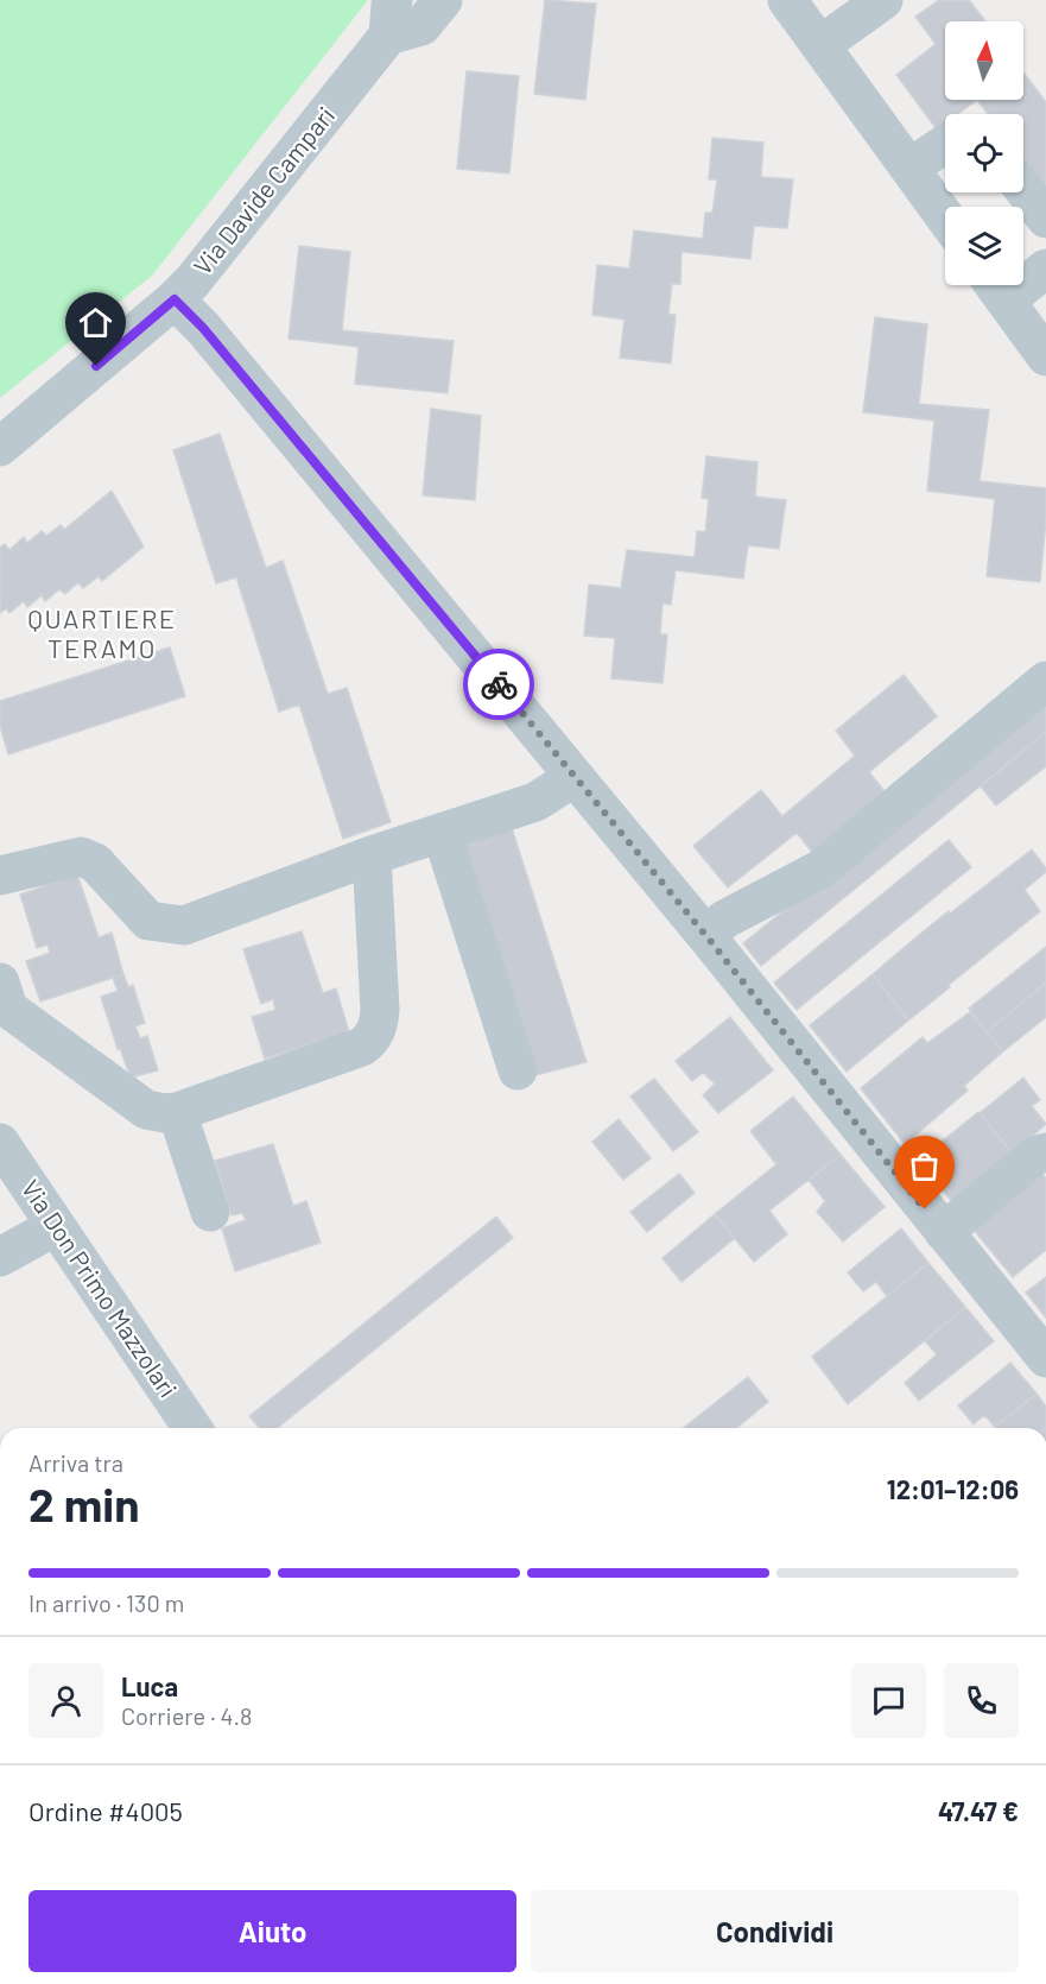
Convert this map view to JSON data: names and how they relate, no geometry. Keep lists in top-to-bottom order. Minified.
{"streets":{"street":["Via Davide Campari","Via Don Primo Mazzolari"]},"districts":["QUARTIERE TERAMO"],"north":"top","page":{"heading":["2 min","Arriva tra","12:01–12:06"],"panel":["Luca","Corriere · 4.8","Ordine #4005","47.47 €"],"bar":"In arrivo · 130 m","buttons":["Aiuto","Condividi"]}}
